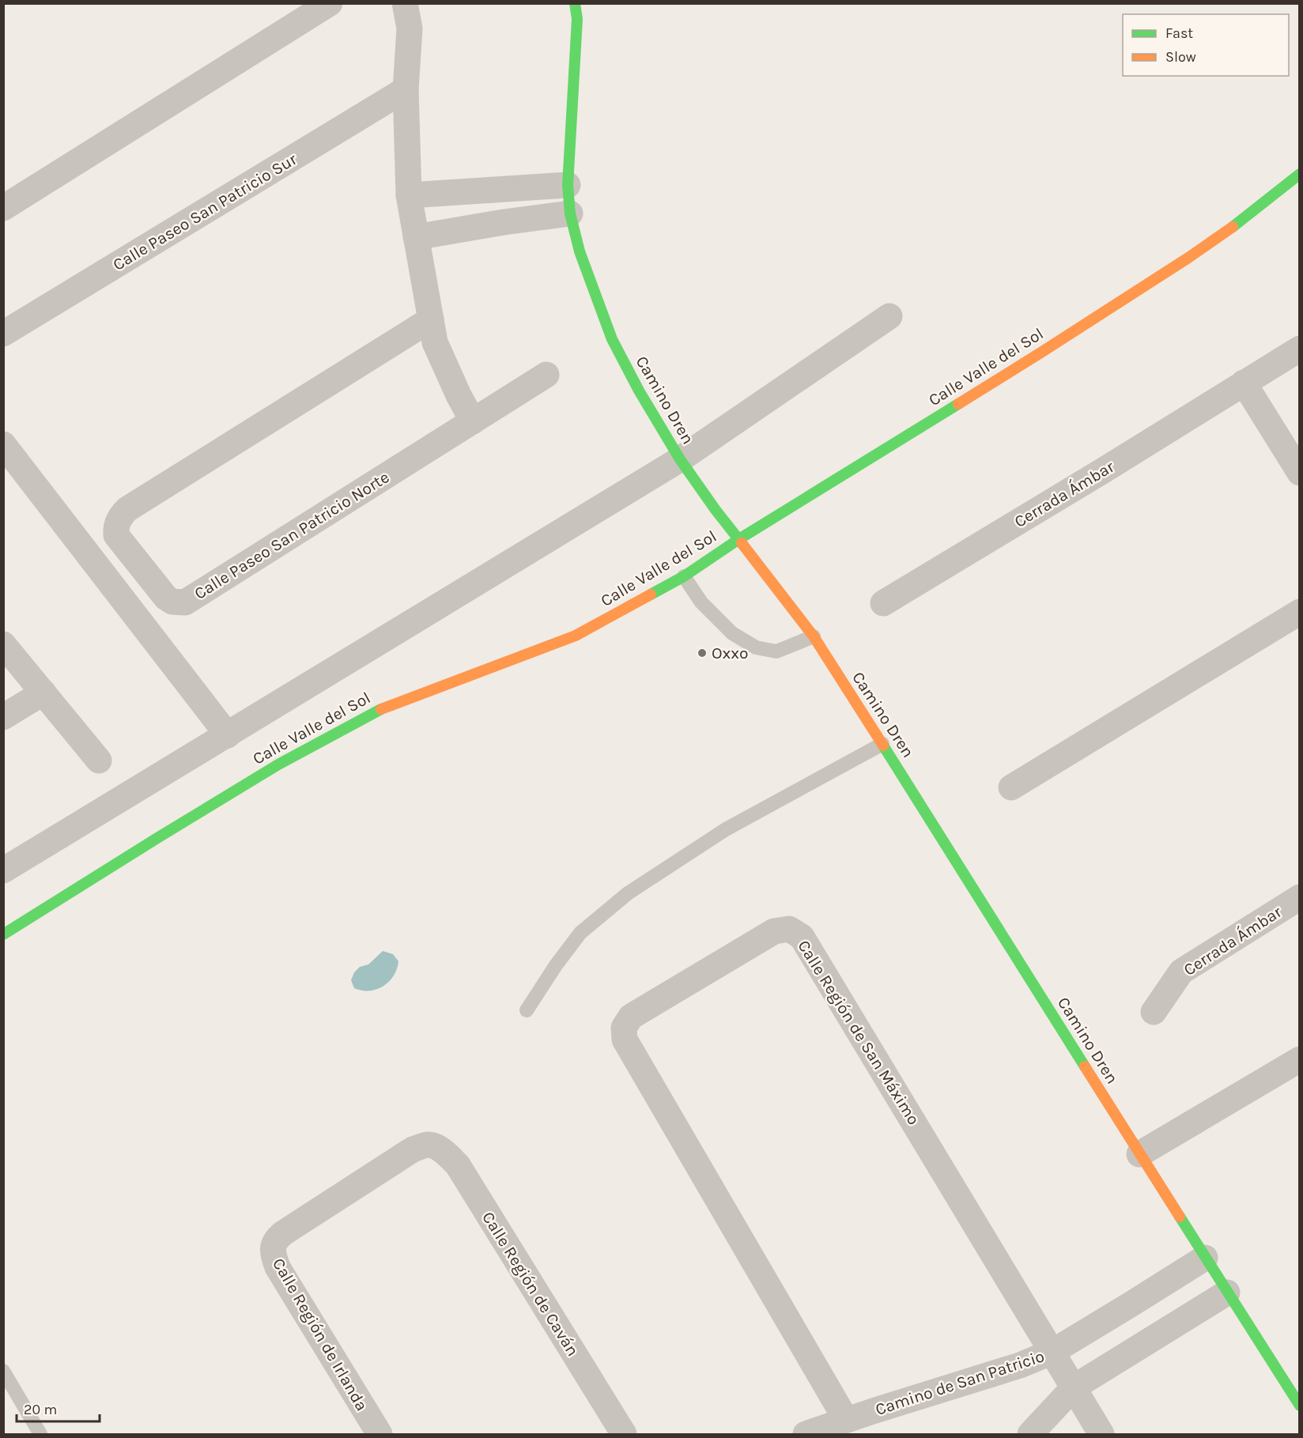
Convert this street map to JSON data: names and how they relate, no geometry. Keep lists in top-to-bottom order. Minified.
{"streets":{"street":["Calle Paseo San Patricio Sur","Calle Valle del Sol","Camino Dren","Cerrada Ámbar","Calle Paseo San Patricio Norte","Calle Región de San Máximo","Calle Región de Caván","Calle Región de Irlanda","Camino de San Patricio"]},"crossings":[["Calle Valle del Sol","Camino Dren"],["Camino Dren","Camino de San Patricio"],["Calle Región de San Máximo","Camino de San Patricio"],["Calle Región de Caván","Calle Región de Irlanda"]],"places":["Oxxo"],"legend":["Fast","Slow"],"scale_bar":"20 m"}
